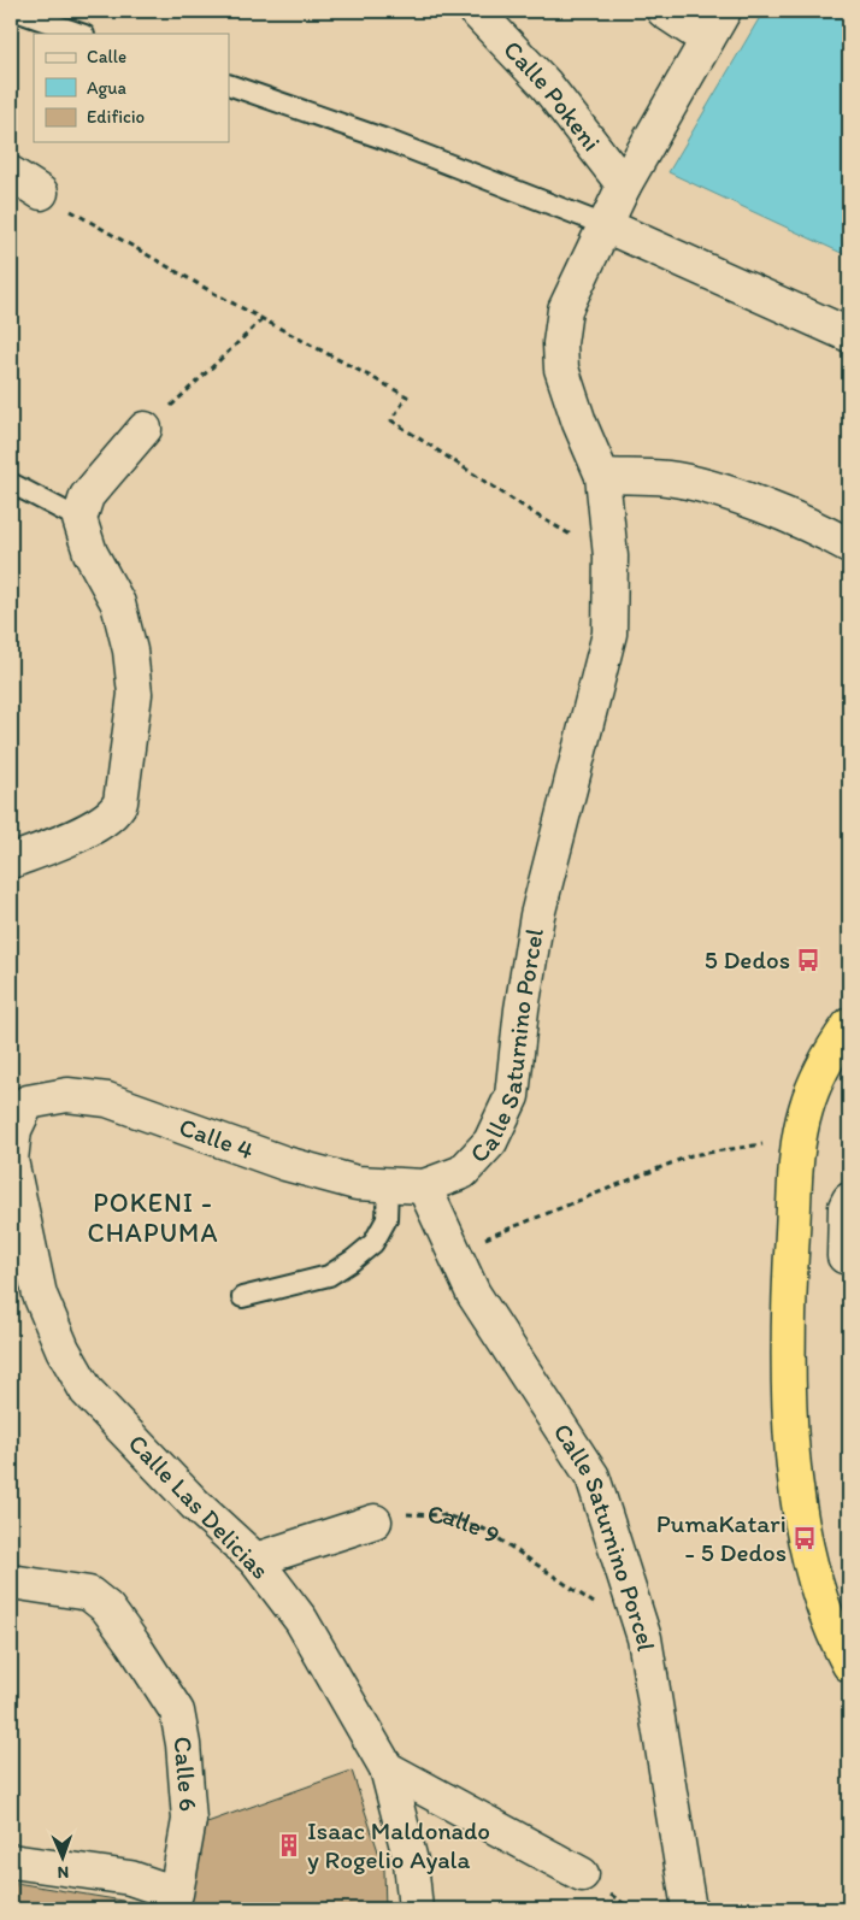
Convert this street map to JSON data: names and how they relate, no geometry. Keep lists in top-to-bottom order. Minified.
{"streets":{"street":["Calle Pokeni","Calle Saturnino Porcel","Calle 4","Calle Las Delicias","Calle 6"],"path":["Calle 9"]},"crossings":[["Calle Pokeni","Calle Saturnino Porcel"],["Calle Saturnino Porcel","Calle 4"],["Calle 4","Calle Las Delicias"]],"districts":["POKENI - CHAPUMA"],"places":{"bus stop":["5 Dedos","PumaKatari - 5 Dedos"],"building":["Isaac Maldonado y Rogelio Ayala"]},"legend":["Calle","Agua","Edificio"],"north":"bottom"}
